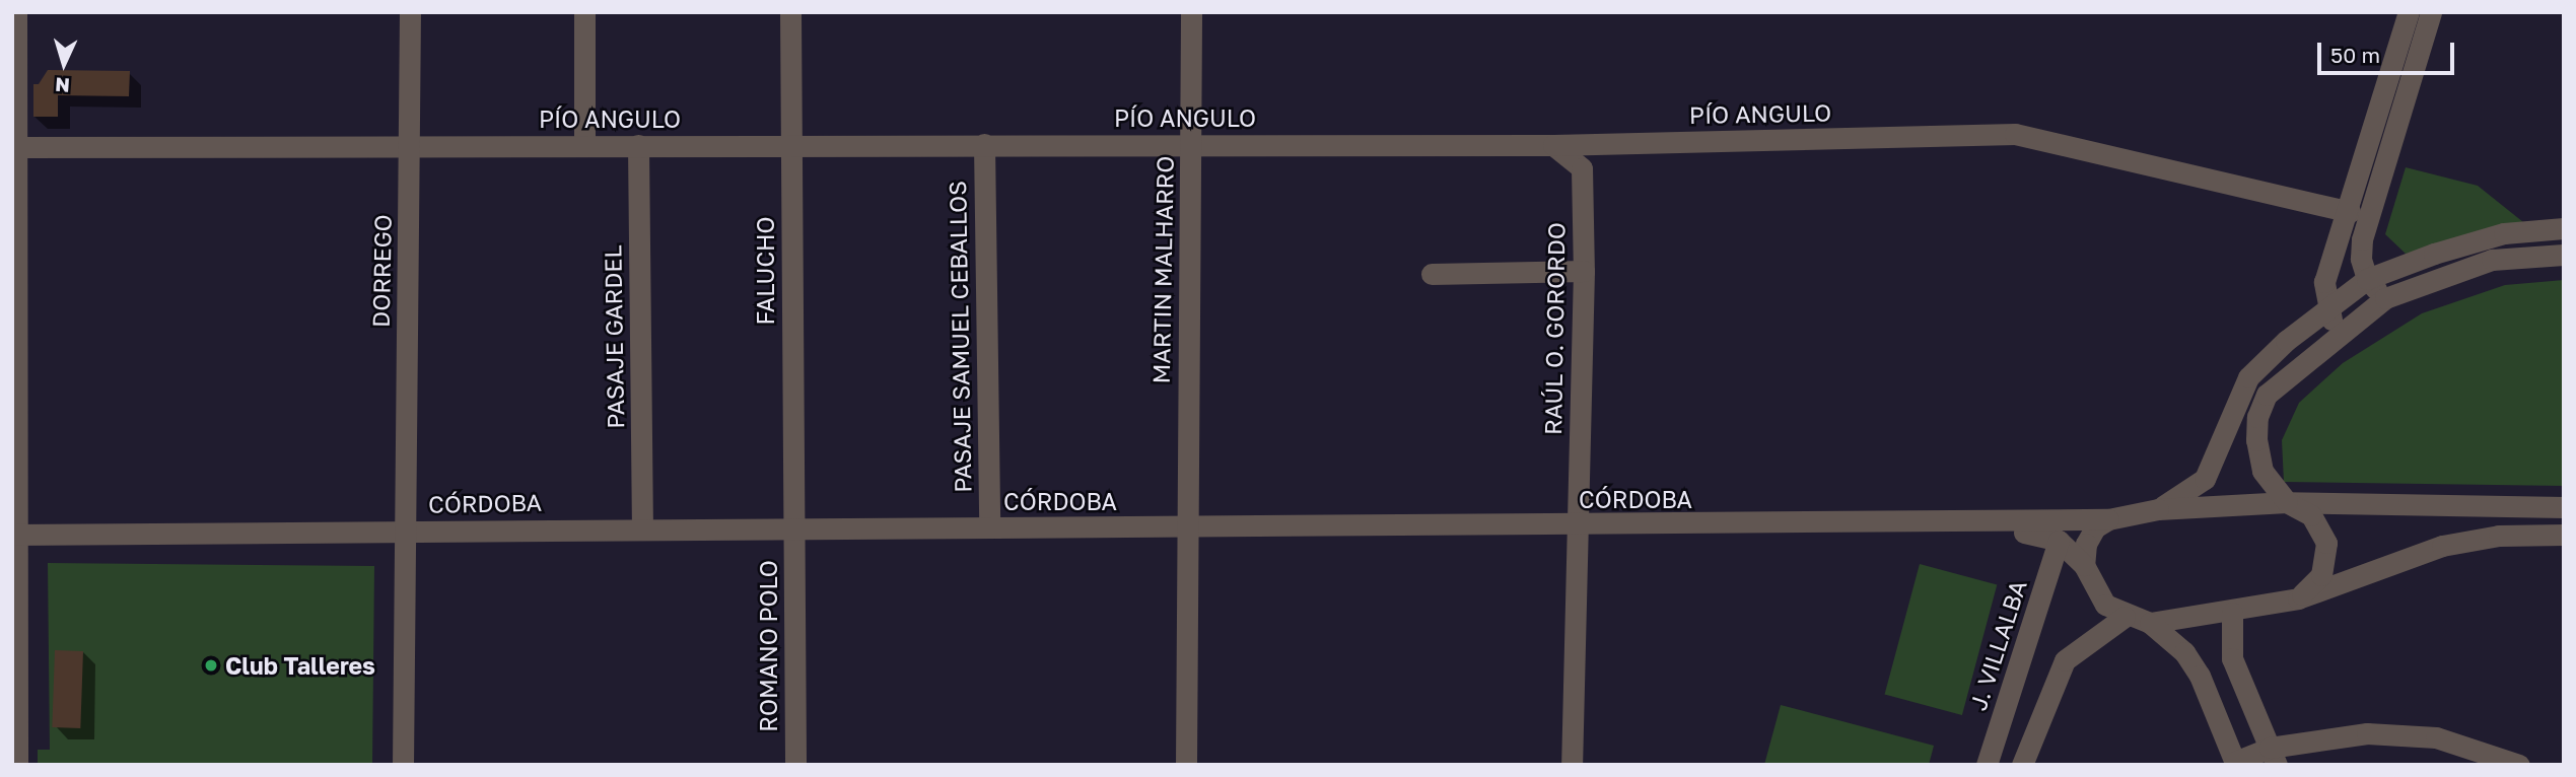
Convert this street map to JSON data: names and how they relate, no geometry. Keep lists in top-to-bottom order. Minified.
{"streets":{"street":["PÍO ANGULO","MARTIN MALHARRO","DORREGO","FALUCHO","RAÚL O. GORORDO","PASAJE GARDEL","PASAJE SAMUEL CEBALLOS","CÓRDOBA","J. VILLALBA","ROMANO POLO"]},"crossings":[["PÍO ANGULO","MARTIN MALHARRO"],["PÍO ANGULO","DORREGO"],["PÍO ANGULO","FALUCHO"],["PÍO ANGULO","RAÚL O. GORORDO"],["PÍO ANGULO","PASAJE GARDEL"],["PÍO ANGULO","PASAJE SAMUEL CEBALLOS"],["MARTIN MALHARRO","CÓRDOBA"],["DORREGO","CÓRDOBA"],["FALUCHO","CÓRDOBA"],["FALUCHO","ROMANO POLO"],["RAÚL O. GORORDO","CÓRDOBA"],["PASAJE GARDEL","CÓRDOBA"],["PASAJE SAMUEL CEBALLOS","CÓRDOBA"],["CÓRDOBA","J. VILLALBA"],["CÓRDOBA","ROMANO POLO"]],"places":["Club Talleres"],"scale_bar":"50 m","north":"bottom"}
